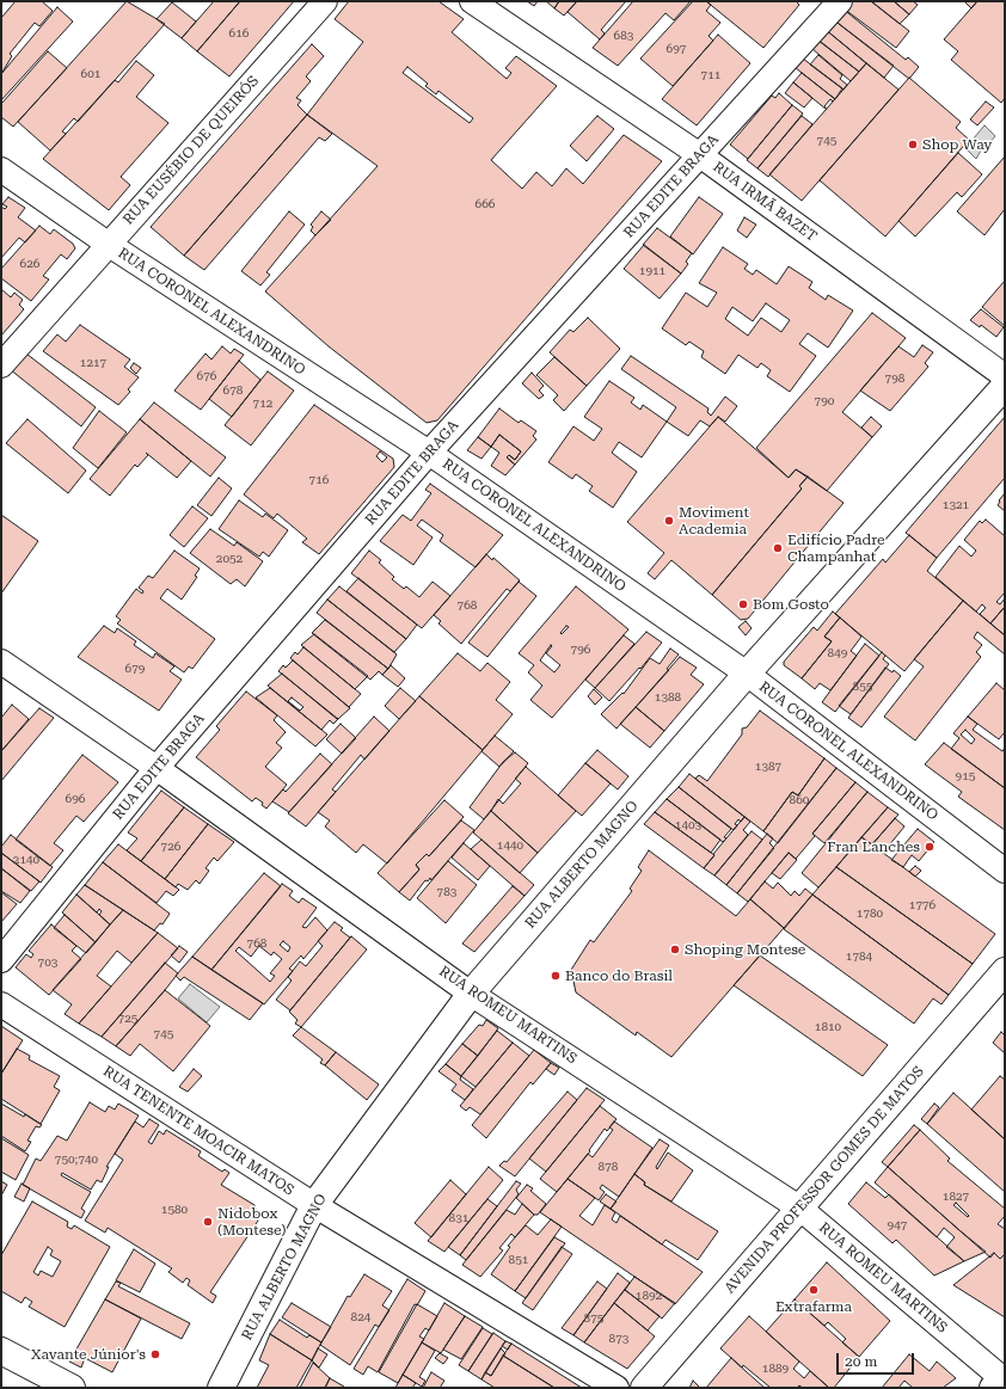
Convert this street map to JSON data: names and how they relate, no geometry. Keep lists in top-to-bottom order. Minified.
{"streets":{"main road":["RUA ALBERTO MAGNO","AVENIDA PROFESSOR GOMES DE MATOS"],"street":["RUA EUSÉBIO DE QUEIRÓS","RUA EDITE BRAGA","RUA IRMÃ BAZET","RUA CORONEL ALEXANDRINO","RUA ROMEU MARTINS","RUA TENENTE MOACIR MATOS"]},"crossings":[["RUA EUSÉBIO DE QUEIRÓS","RUA CORONEL ALEXANDRINO"],["RUA EDITE BRAGA","RUA IRMÃ BAZET"],["RUA EDITE BRAGA","RUA CORONEL ALEXANDRINO"],["RUA EDITE BRAGA","RUA ROMEU MARTINS"],["RUA CORONEL ALEXANDRINO","RUA ALBERTO MAGNO"],["RUA ALBERTO MAGNO","RUA ROMEU MARTINS"],["RUA ALBERTO MAGNO","RUA TENENTE MOACIR MATOS"],["RUA ROMEU MARTINS","AVENIDA PROFESSOR GOMES DE MATOS"]],"places":["Shop Way","Moviment Academia","Edifício Padre Champanhat","Bom Gosto","Fran Lanches","Shoping Montese","Banco do Brasil","Nidobox (Montese)","Extrafarma","Xavante Júnior's"],"house_numbers":["616","683","697","601","711","745","666","626","1911","1217","676","798","678","790","712","716","1321","2052","768","796","849","679","855","1388","1387","915","696","860","1403","1440","726","2140","783","1776","1780","768","1784","703","725","1810","745","750;740","878","1827","1580","831","947","851","1892","824","875","873","1889"],"scale_bar":"20 m"}
